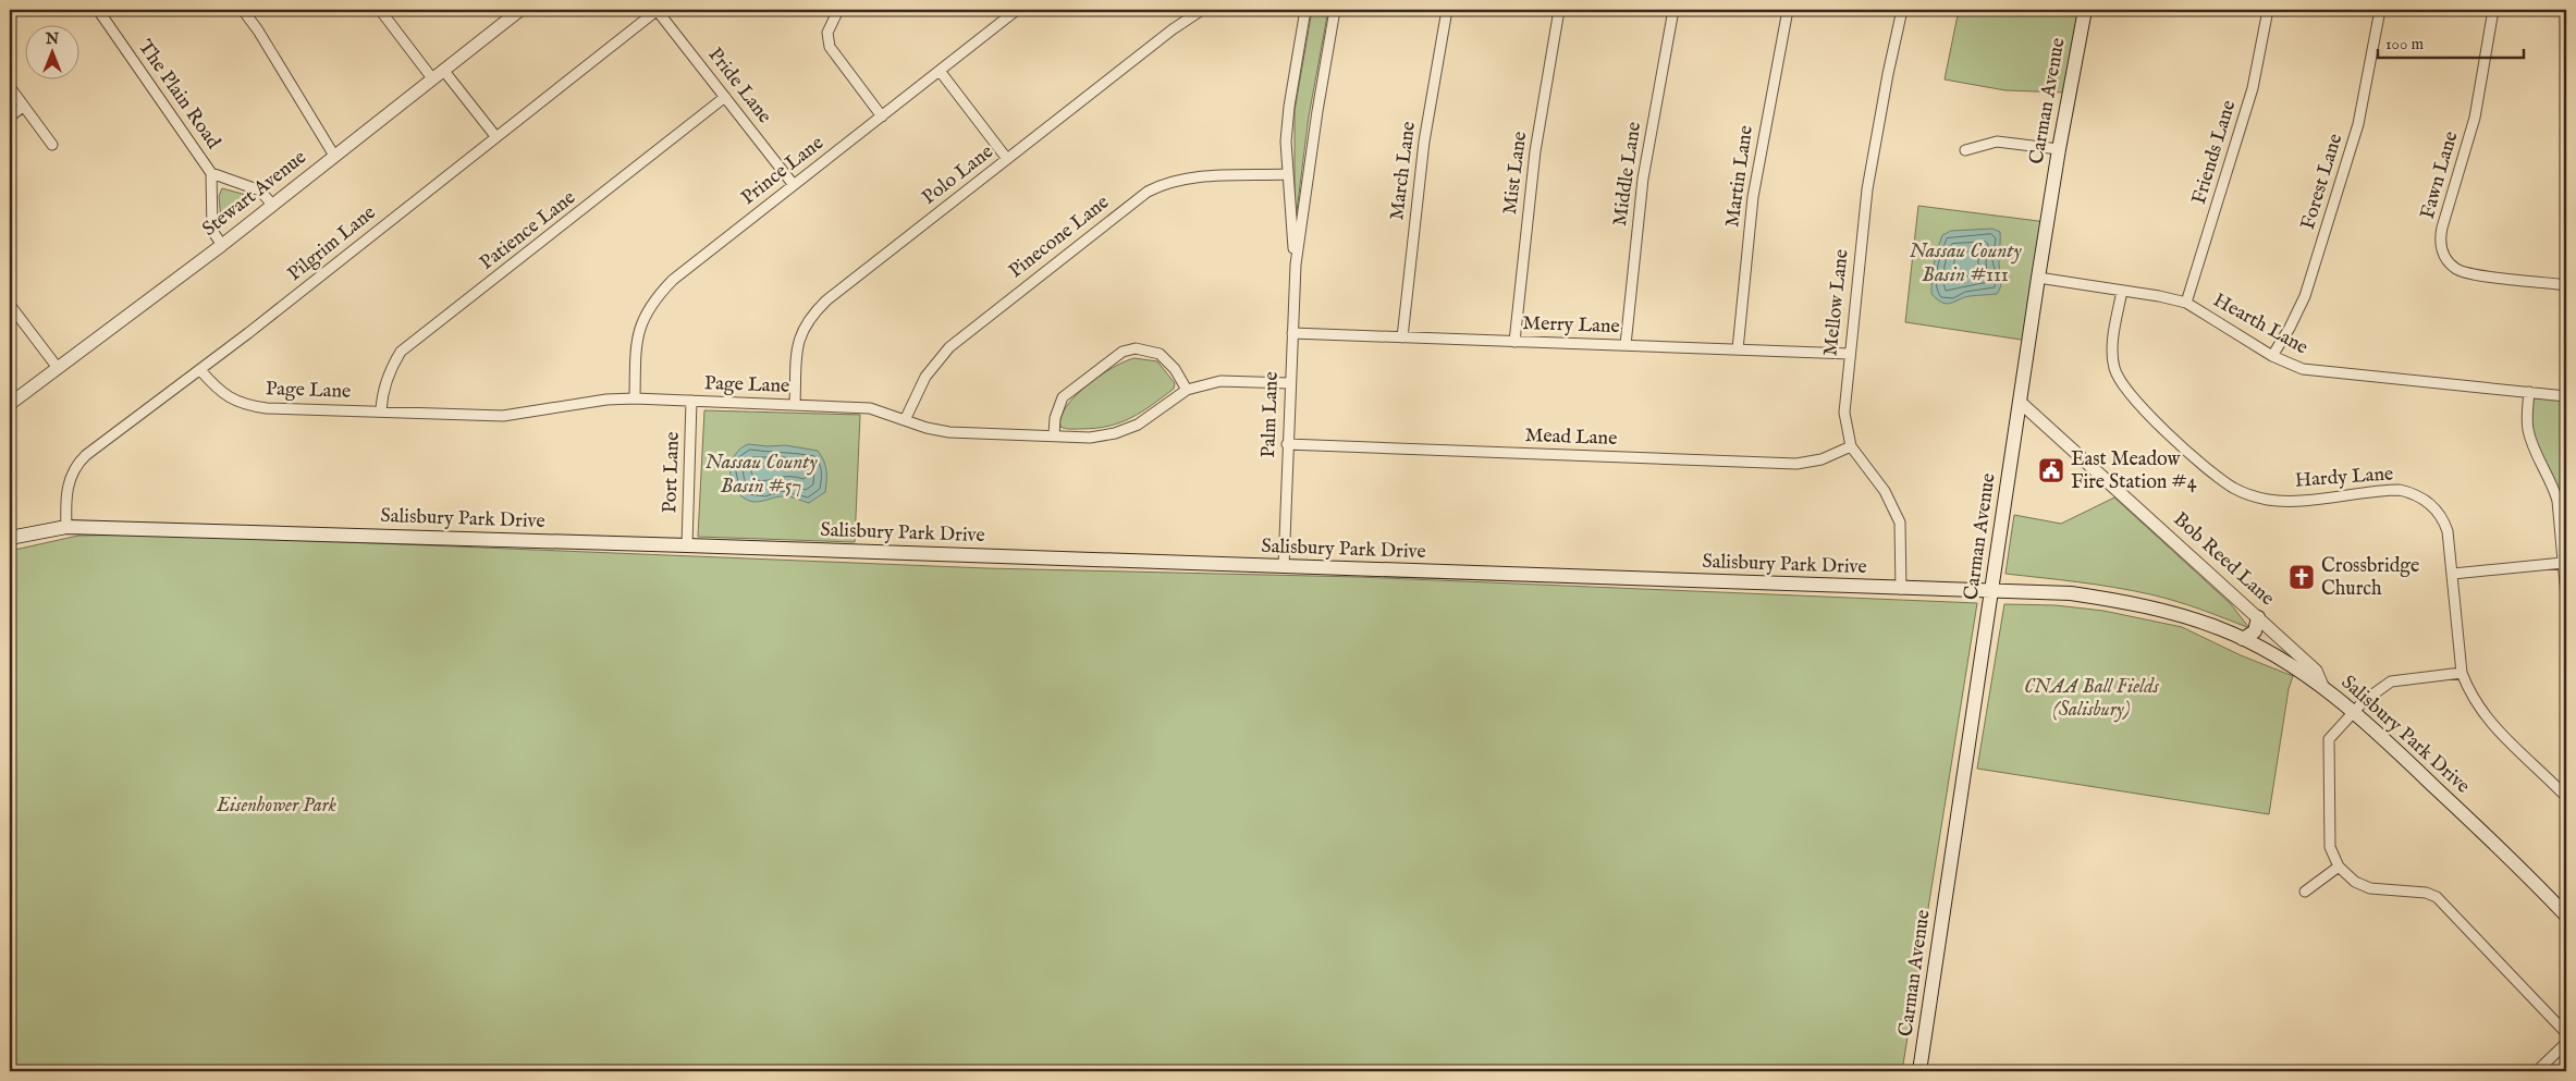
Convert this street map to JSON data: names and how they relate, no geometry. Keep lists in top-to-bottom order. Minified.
{"streets":{"main road":["Carman Avenue","Salisbury Park Drive"],"street":["Pride Lane","The Plain Road","Friends Lane","Prince Lane","March Lane","Mist Lane","Middle Lane","Polo Lane","Fawn Lane","Martin Lane","Forest Lane","Stewart Avenue","Patience Lane","Pinecone Lane","Pilgrim Lane","Mellow Lane","Hearth Lane","Merry Lane","Page Lane","Palm Lane","Mead Lane","Port Lane","Hardy Lane","Bob Reed Lane"]},"crossings":[["Pride Lane","Prince Lane"],["Pride Lane","Patience Lane"],["Pride Lane","Pilgrim Lane"],["The Plain Road","Stewart Avenue"],["Carman Avenue","Hearth Lane"],["Carman Avenue","Salisbury Park Drive"],["Carman Avenue","Bob Reed Lane"],["Friends Lane","Hearth Lane"],["Prince Lane","Page Lane"],["March Lane","Merry Lane"],["Mist Lane","Merry Lane"],["Middle Lane","Merry Lane"],["Polo Lane","Page Lane"],["Martin Lane","Merry Lane"],["Forest Lane","Hearth Lane"],["Patience Lane","Page Lane"],["Pinecone Lane","Page Lane"],["Pinecone Lane","Palm Lane"],["Pilgrim Lane","Page Lane"],["Pilgrim Lane","Salisbury Park Drive"],["Mellow Lane","Merry Lane"],["Mellow Lane","Mead Lane"],["Mellow Lane","Salisbury Park Drive"],["Hearth Lane","Hardy Lane"],["Merry Lane","Palm Lane"],["Page Lane","Palm Lane"],["Page Lane","Port Lane"],["Palm Lane","Mead Lane"],["Palm Lane","Salisbury Park Drive"],["Port Lane","Salisbury Park Drive"],["Salisbury Park Drive","Bob Reed Lane"]],"water":["Nassau County Basin #111","Nassau County Basin #57"],"parks":["CNAA Ball Fields (Salisbury)","Eisenhower Park"],"places":{"public building":["East Meadow Fire Station #4"],"church":["Crossbridge Church"]},"scale_bar":"100 m","north":"top"}
